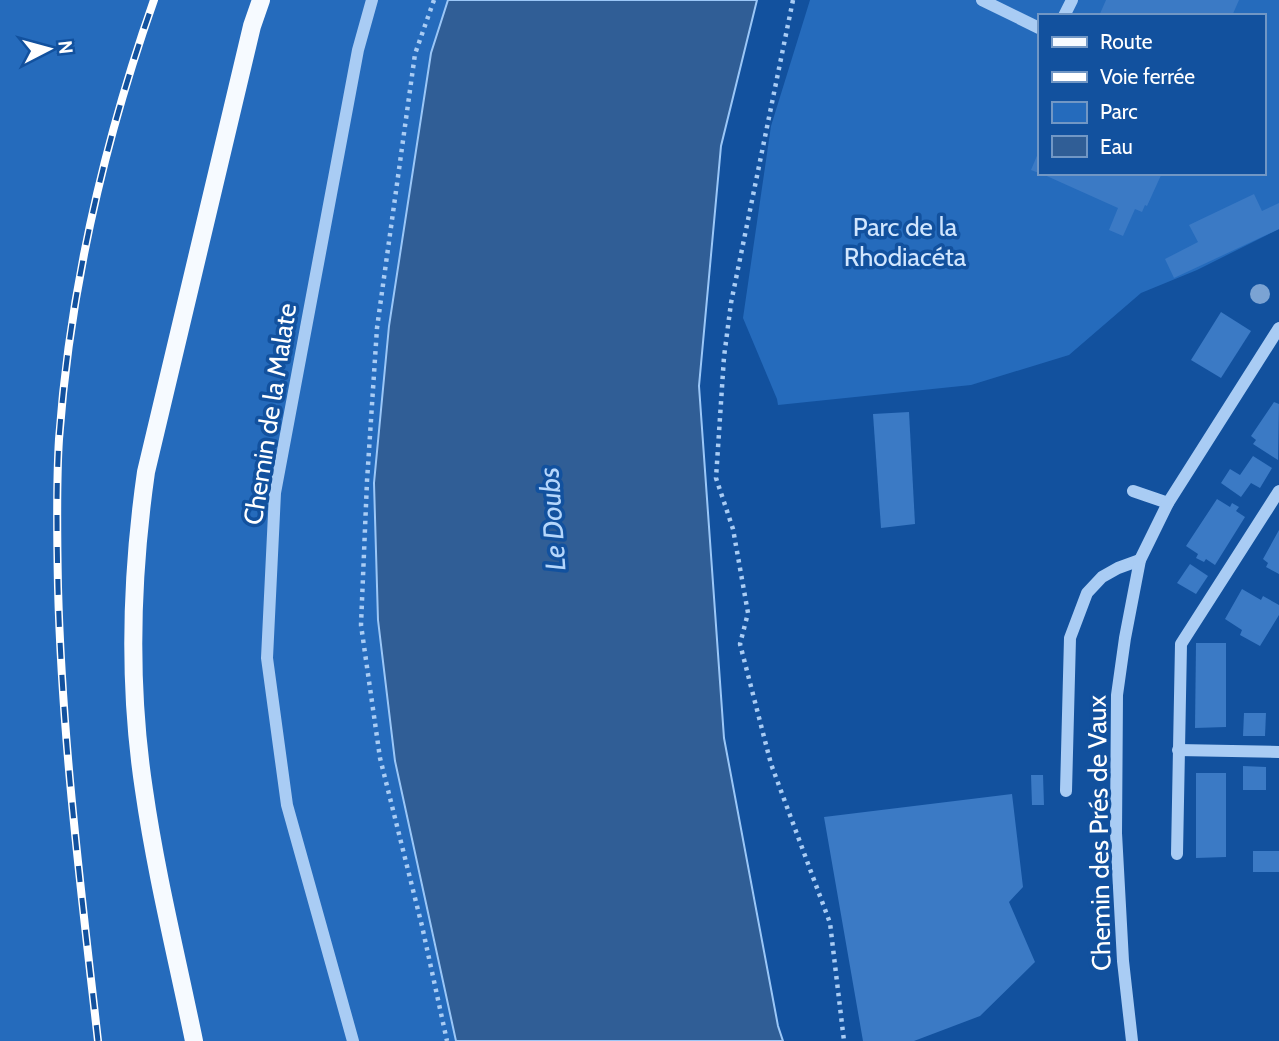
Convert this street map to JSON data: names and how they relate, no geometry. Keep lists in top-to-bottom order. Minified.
{"streets":{"street":["Chemin de la Malate","Chemin des Prés de Vaux"]},"water":["Le Doubs"],"parks":["Parc de la Rhodiacéta"],"legend":["Route","Voie ferrée","Parc","Eau"],"north":"right"}
